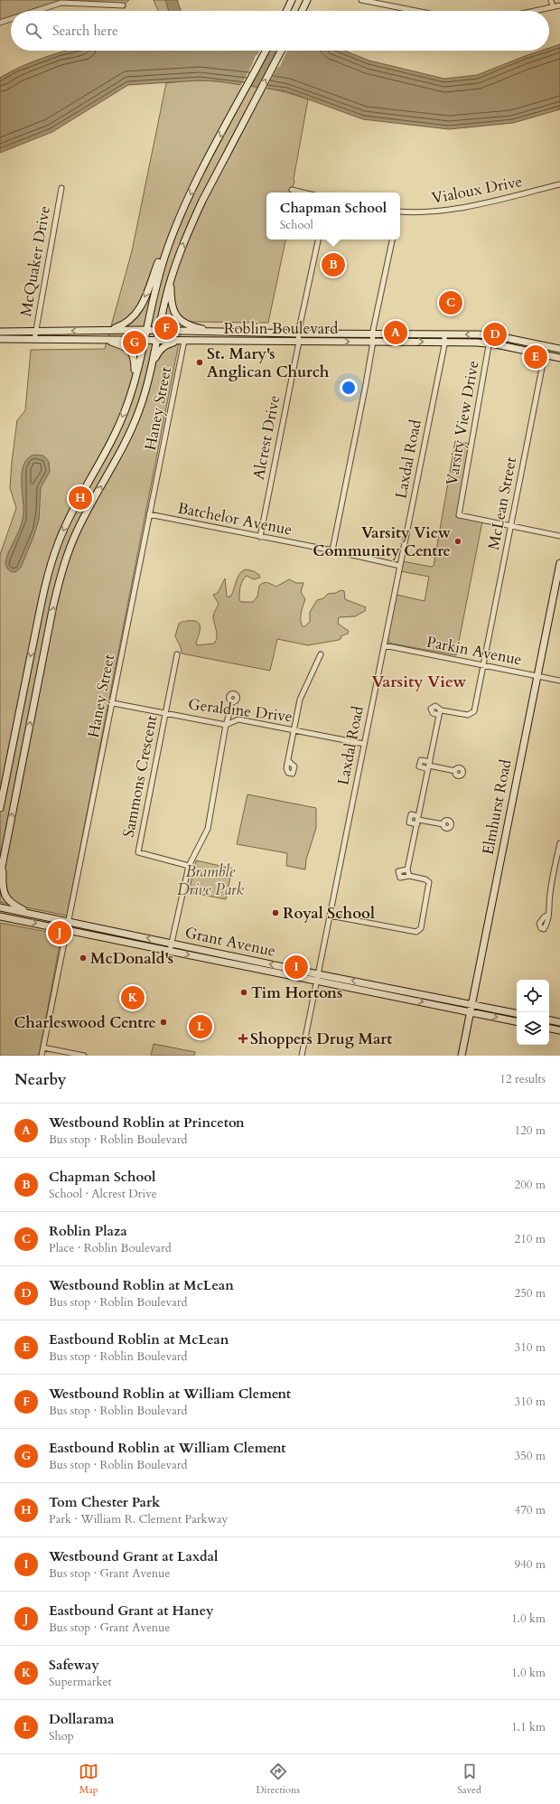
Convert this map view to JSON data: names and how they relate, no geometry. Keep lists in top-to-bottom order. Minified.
{"streets":{"main road":["Roblin Boulevard","Elmhurst Road","Grant Avenue"],"street":["Vialoux Drive","McQuaker Drive","Haney Street","Varsity View Drive","Alcrest Drive","Laxdal Road","McLean Street","Batchelor Avenue","Parkin Avenue","Geraldine Drive","Sammons Crescent"]},"crossings":[["McQuaker Drive","Roblin Boulevard"],["Roblin Boulevard","Haney Street"],["Roblin Boulevard","Varsity View Drive"],["Roblin Boulevard","Alcrest Drive"],["Roblin Boulevard","Laxdal Road"],["Roblin Boulevard","McLean Street"],["Haney Street","Batchelor Avenue"],["Haney Street","Geraldine Drive"],["Haney Street","Grant Avenue"],["Varsity View Drive","McLean Street"],["Alcrest Drive","Batchelor Avenue"],["Laxdal Road","Batchelor Avenue"],["Laxdal Road","Parkin Avenue"],["Laxdal Road","Geraldine Drive"],["Laxdal Road","Grant Avenue"],["McLean Street","Parkin Avenue"],["Parkin Avenue","Elmhurst Road"],["Geraldine Drive","Sammons Crescent"],["Elmhurst Road","Grant Avenue"]],"districts":["Varsity View"],"parks":["Bramble Drive Park"],"places":{"other":["St. Mary's Anglican Church","Varsity View Community Centre","Royal School","McDonald's","Tim Hortons","Charleswood Centre"],"health":["Shoppers Drug Mart"]},"page":{"search":"Search here","popup":["Chapman School","School"],"pins":["B","C","F","A","D","G","E","H","J","I","K","L"],"heading":["Nearby","12 results"],"list":[{"mark":"A","name":"Westbound Roblin at Princeton","note":"Bus stop · Roblin Boulevard","value":"120 m"},{"mark":"B","name":"Chapman School","note":"School · Alcrest Drive","value":"200 m"},{"mark":"C","name":"Roblin Plaza","note":"Place · Roblin Boulevard","value":"210 m"},{"mark":"D","name":"Westbound Roblin at McLean","note":"Bus stop · Roblin Boulevard","value":"250 m"},{"mark":"E","name":"Eastbound Roblin at McLean","note":"Bus stop · Roblin Boulevard","value":"310 m"},{"mark":"F","name":"Westbound Roblin at William Clement","note":"Bus stop · Roblin Boulevard","value":"310 m"},{"mark":"G","name":"Eastbound Roblin at William Clement","note":"Bus stop · Roblin Boulevard","value":"350 m"},{"mark":"H","name":"Tom Chester Park","note":"Park · William R. Clement Parkway","value":"470 m"},{"mark":"I","name":"Westbound Grant at Laxdal","note":"Bus stop · Grant Avenue","value":"940 m"},{"mark":"J","name":"Eastbound Grant at Haney","note":"Bus stop · Grant Avenue","value":"1.0 km"},{"mark":"K","name":"Safeway","note":"Supermarket","value":"1.0 km"},{"mark":"L","name":"Dollarama","note":"Shop","value":"1.1 km"}],"nav":["Map","Directions","Saved"]}}
